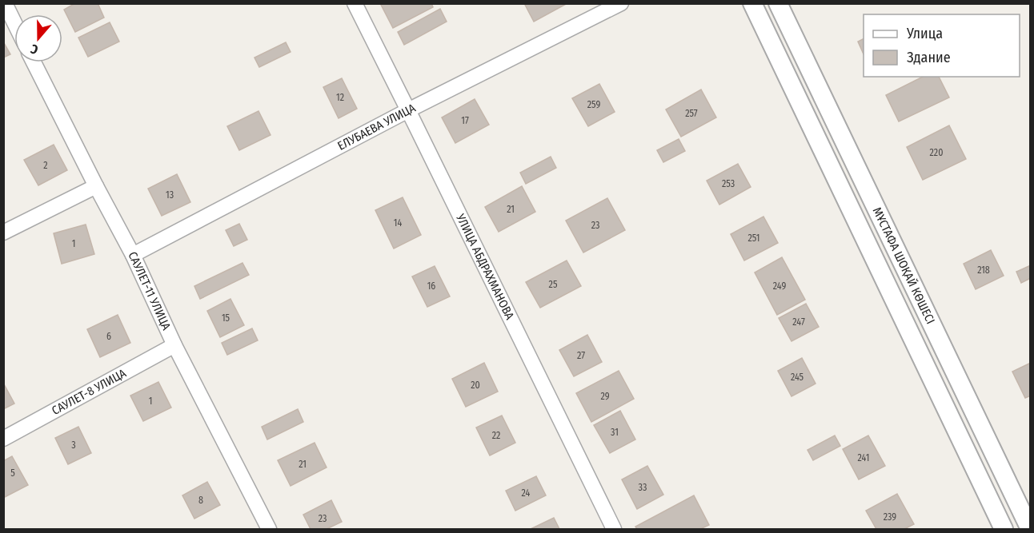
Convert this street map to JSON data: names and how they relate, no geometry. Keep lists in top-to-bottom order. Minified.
{"streets":{"street":["ЕЛУБАЕВА УЛИЦА","УЛИЦА АБДРАХМАНОВА","МҰСТАФА ШОҚАЙ КӨШЕСІ","САУЛЕТ-11 УЛИЦА","САУЛЕТ-8 УЛИЦА"]},"crossings":[["ЕЛУБАЕВА УЛИЦА","УЛИЦА АБДРАХМАНОВА"],["ЕЛУБАЕВА УЛИЦА","САУЛЕТ-11 УЛИЦА"],["САУЛЕТ-11 УЛИЦА","САУЛЕТ-8 УЛИЦА"]],"house_numbers":["12","259","257","17","220","2","253","13","21","14","23","251","1","218","25","16","249","15","247","6","27","245","20","29","1","31","22","3","241","21","5","33","24","8","239","23"],"legend":["Улица","Здание"],"north":"bottom"}
